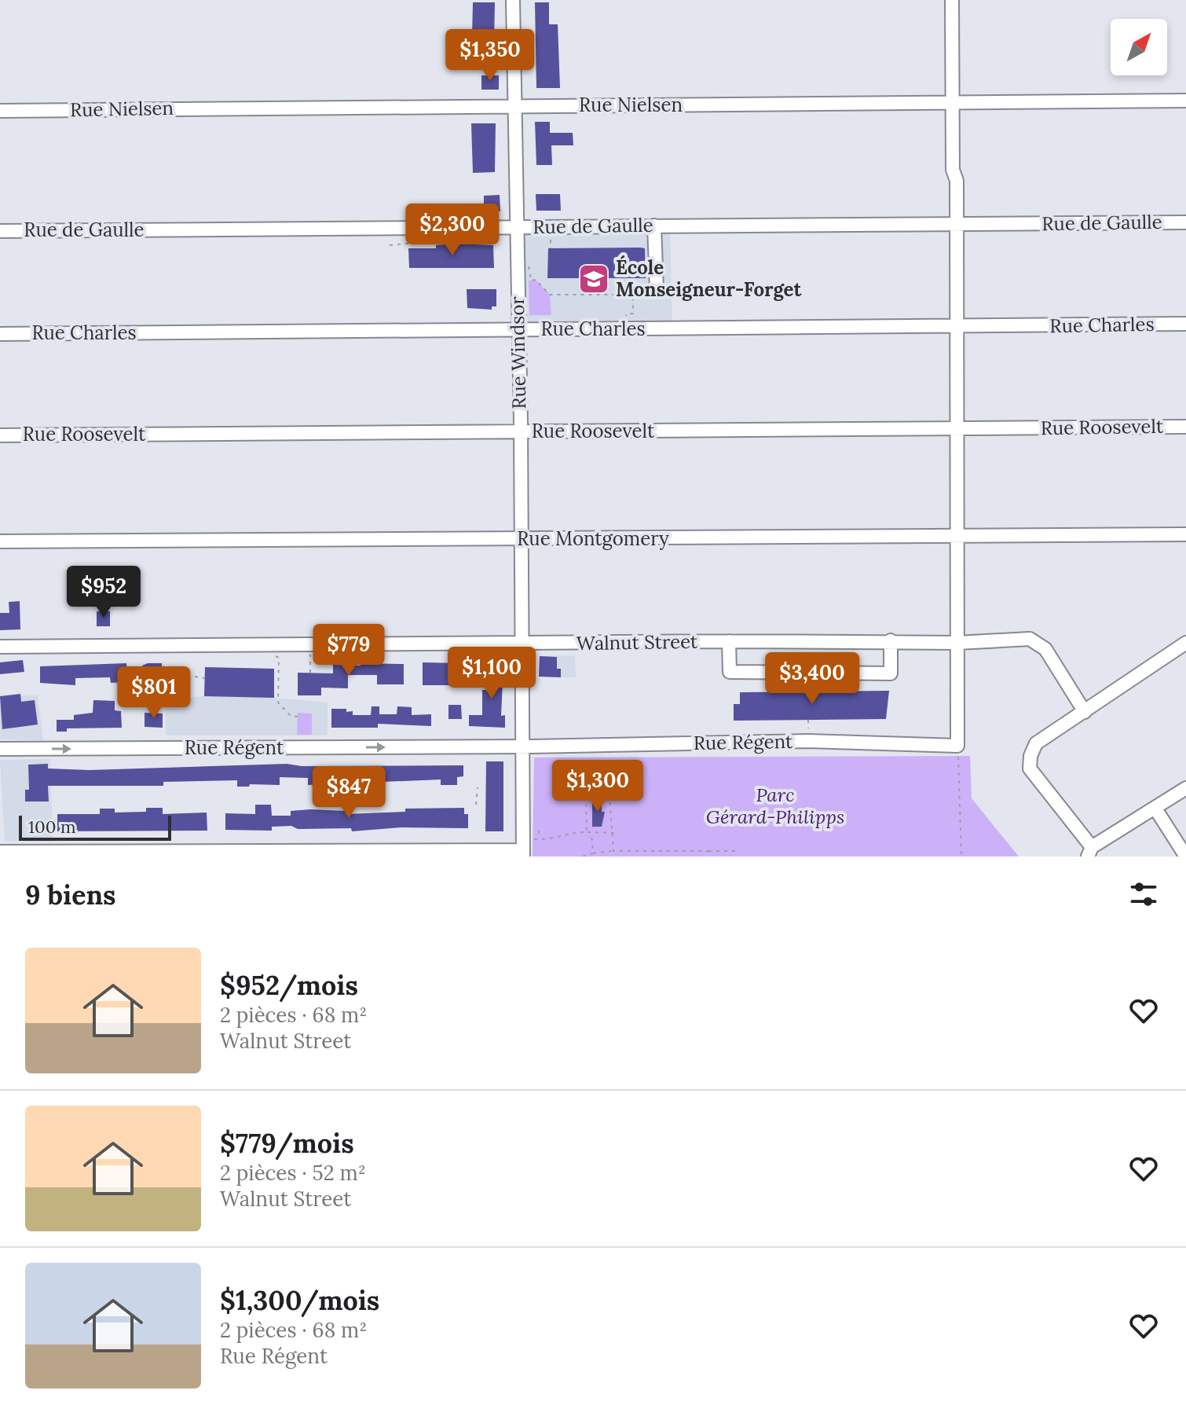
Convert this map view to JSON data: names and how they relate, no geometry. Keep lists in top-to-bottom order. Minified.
{"streets":{"street":["Rue Nielsen","Rue de Gaulle","Rue Charles","Rue Windsor","Rue Roosevelt","Rue Montgomery","Walnut Street","Rue Régent"]},"crossings":[["Rue Nielsen","Rue Windsor"],["Rue de Gaulle","Rue Windsor"],["Rue Charles","Rue Windsor"],["Rue Windsor","Rue Roosevelt"],["Rue Windsor","Rue Montgomery"],["Rue Windsor","Walnut Street"],["Rue Windsor","Rue Régent"]],"parks":["Parc Gérard-Philipps"],"places":{"school or university":["École Monseigneur-Forget"]},"scale_bar":"100 m","north":"top right","page":{"price":["$1,350","$2,300","$952","$779","$1,100","$3,400","$801","$1,300","$847"],"scale":"100 m","heading":"9 biens","list":[{"name":"$952/mois","note":"2 pièces · 68 m² · Walnut Street"},{"name":"$779/mois","note":"2 pièces · 52 m² · Walnut Street"},{"name":"$1,300/mois","note":"2 pièces · 68 m² · Rue Régent"}]}}
